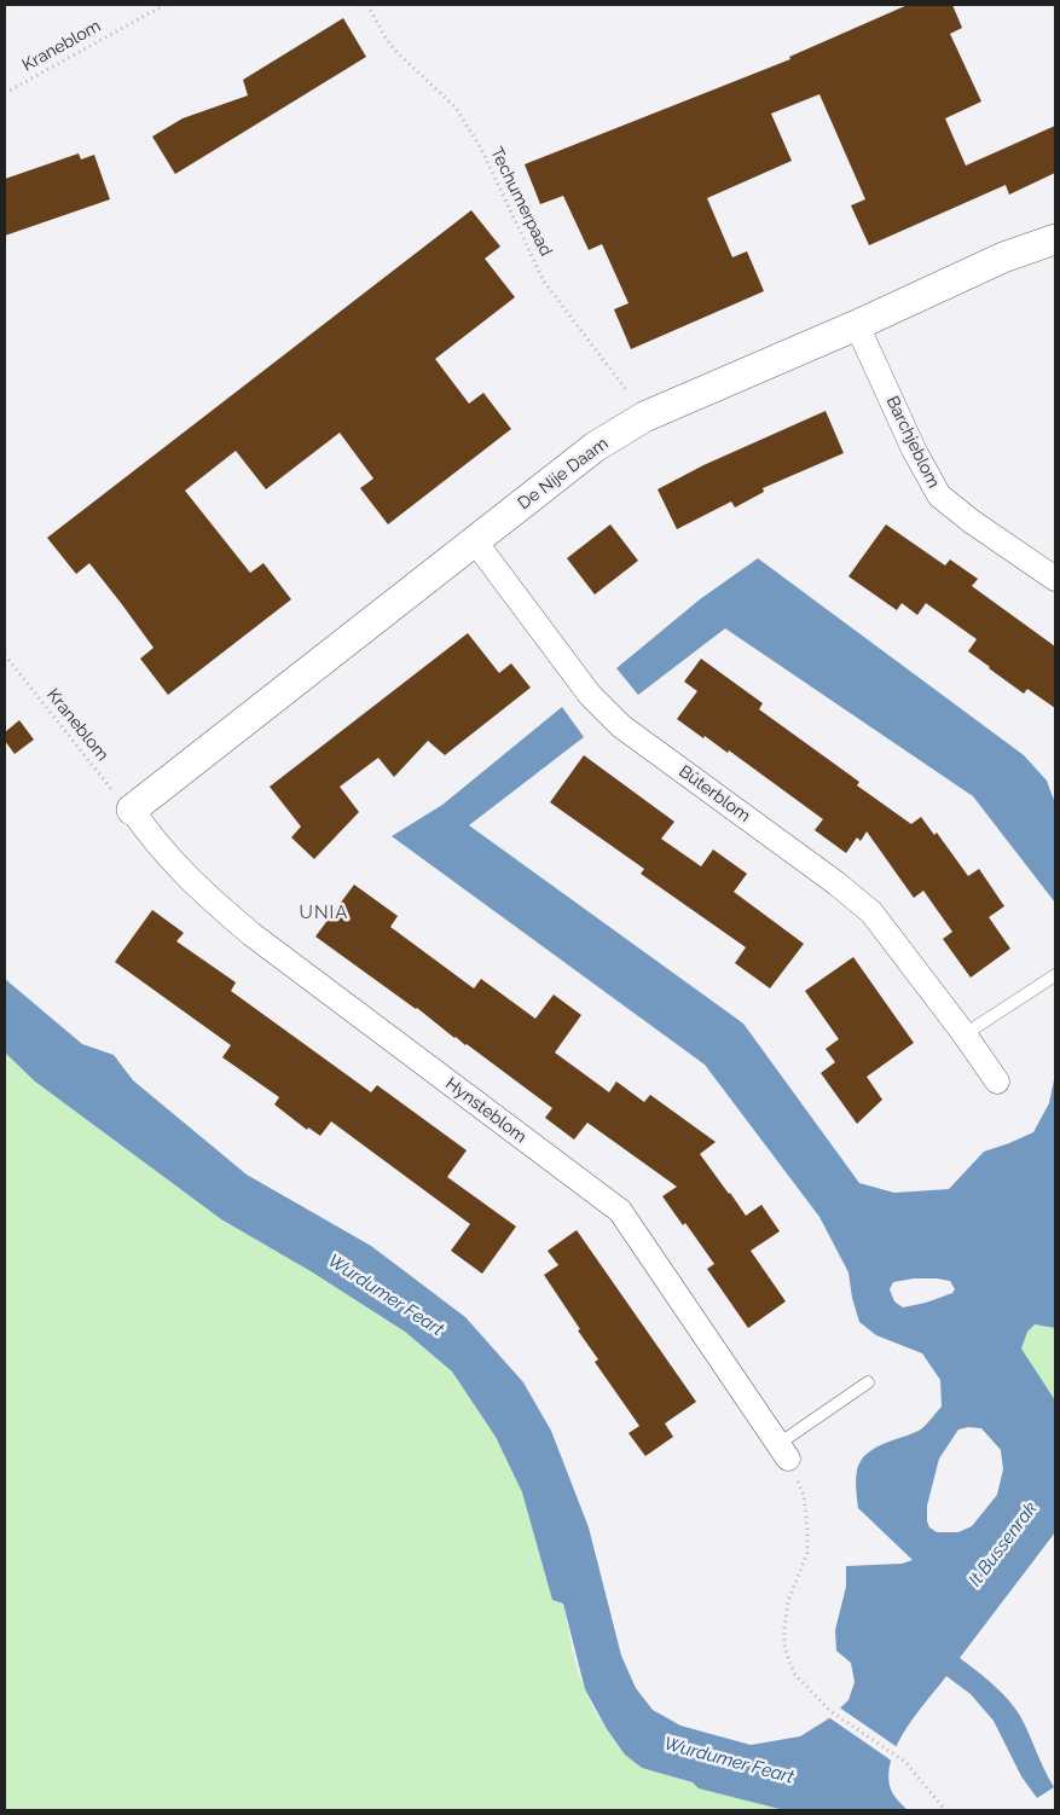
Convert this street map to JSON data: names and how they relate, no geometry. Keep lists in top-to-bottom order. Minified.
{"streets":{"street":["Barchjeblom","De Nije Daam","Bûterblom","Hynsteblom"],"path":["Kraneblom","Techumerpaad"]},"crossings":[["Kraneblom","De Nije Daam"],["Kraneblom","Hynsteblom"],["Techumerpaad","De Nije Daam"],["Barchjeblom","De Nije Daam"],["De Nije Daam","Bûterblom"],["De Nije Daam","Hynsteblom"]],"districts":["UNIA"],"water":["Wurdumer Feart","It Bussenrak"]}
